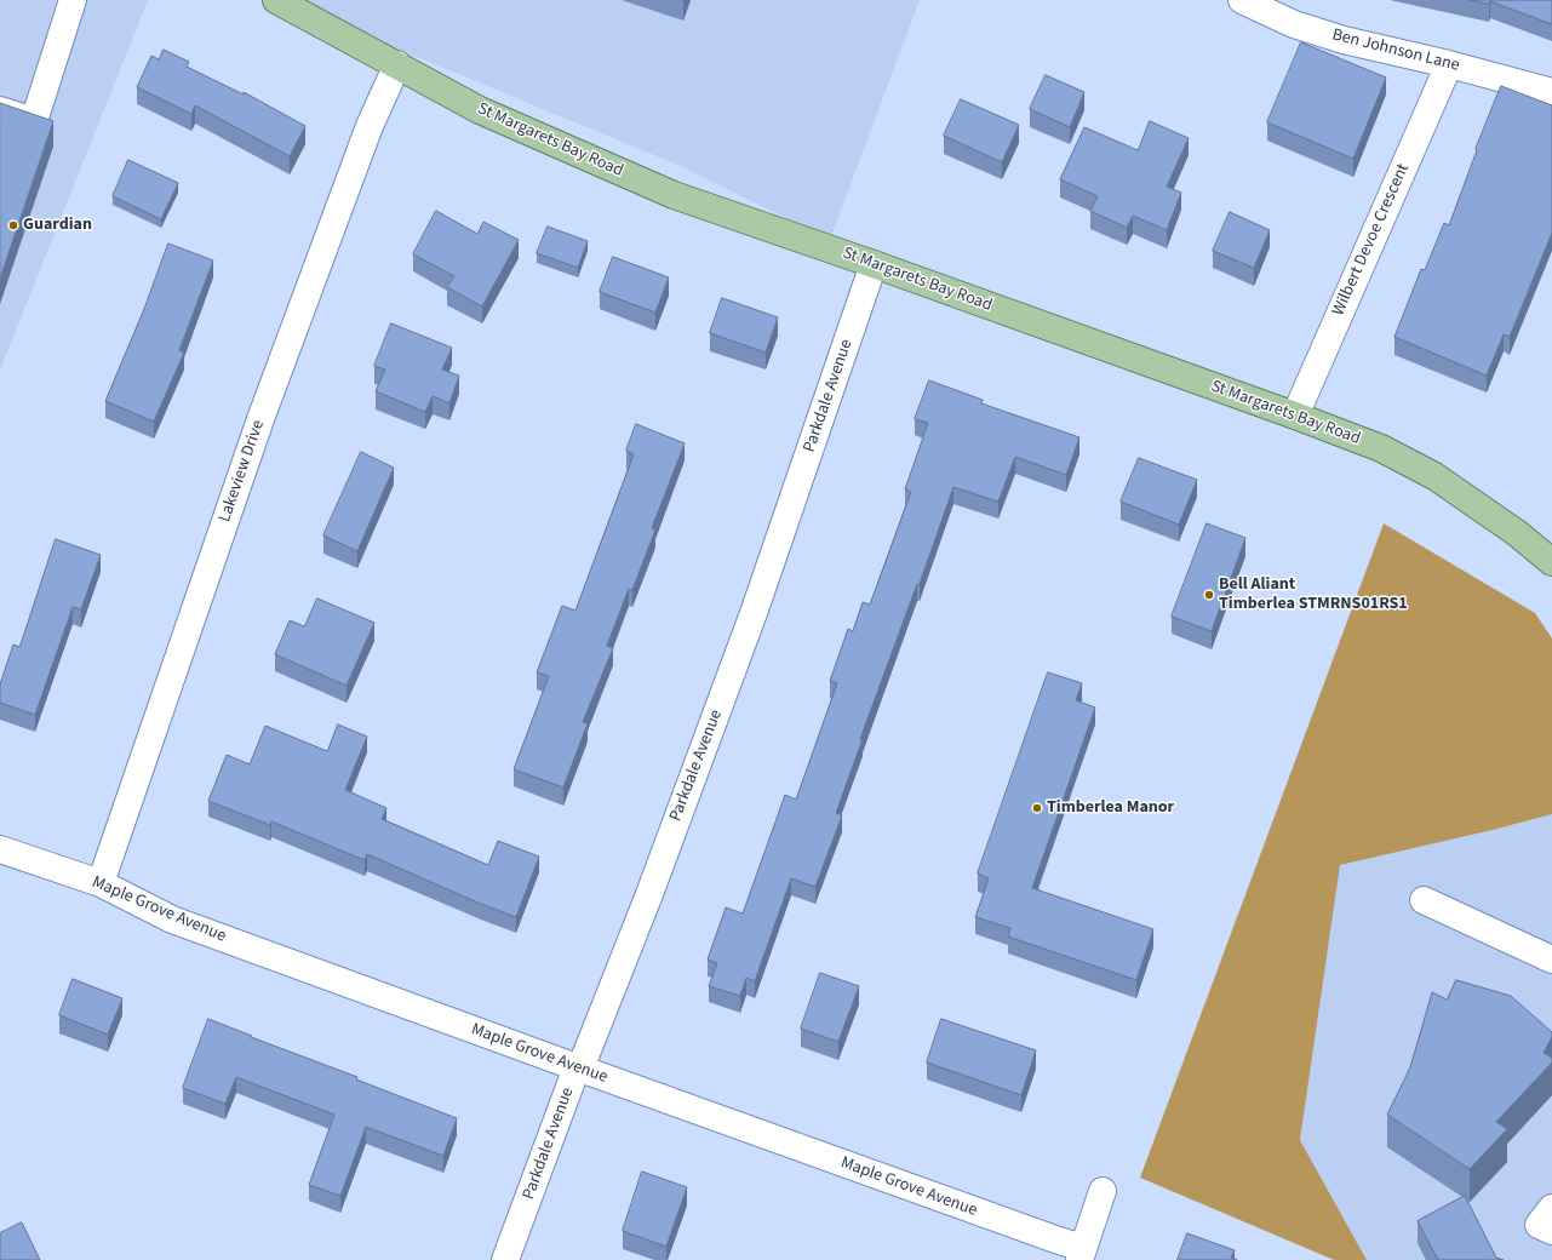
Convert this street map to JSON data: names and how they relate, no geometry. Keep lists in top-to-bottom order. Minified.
{"streets":{"main road":["St Margarets Bay Road"],"street":["Ben Johnson Lane","Wilbert Devoe Crescent","Parkdale Avenue","Lakeview Drive","Maple Grove Avenue"]},"crossings":[["Ben Johnson Lane","Wilbert Devoe Crescent"],["St Margarets Bay Road","Wilbert Devoe Crescent"],["St Margarets Bay Road","Parkdale Avenue"],["St Margarets Bay Road","Lakeview Drive"],["Parkdale Avenue","Maple Grove Avenue"],["Lakeview Drive","Maple Grove Avenue"]],"places":["Guardian","Bell Aliant Timberlea STMRNS01RS1","Timberlea Manor"]}
